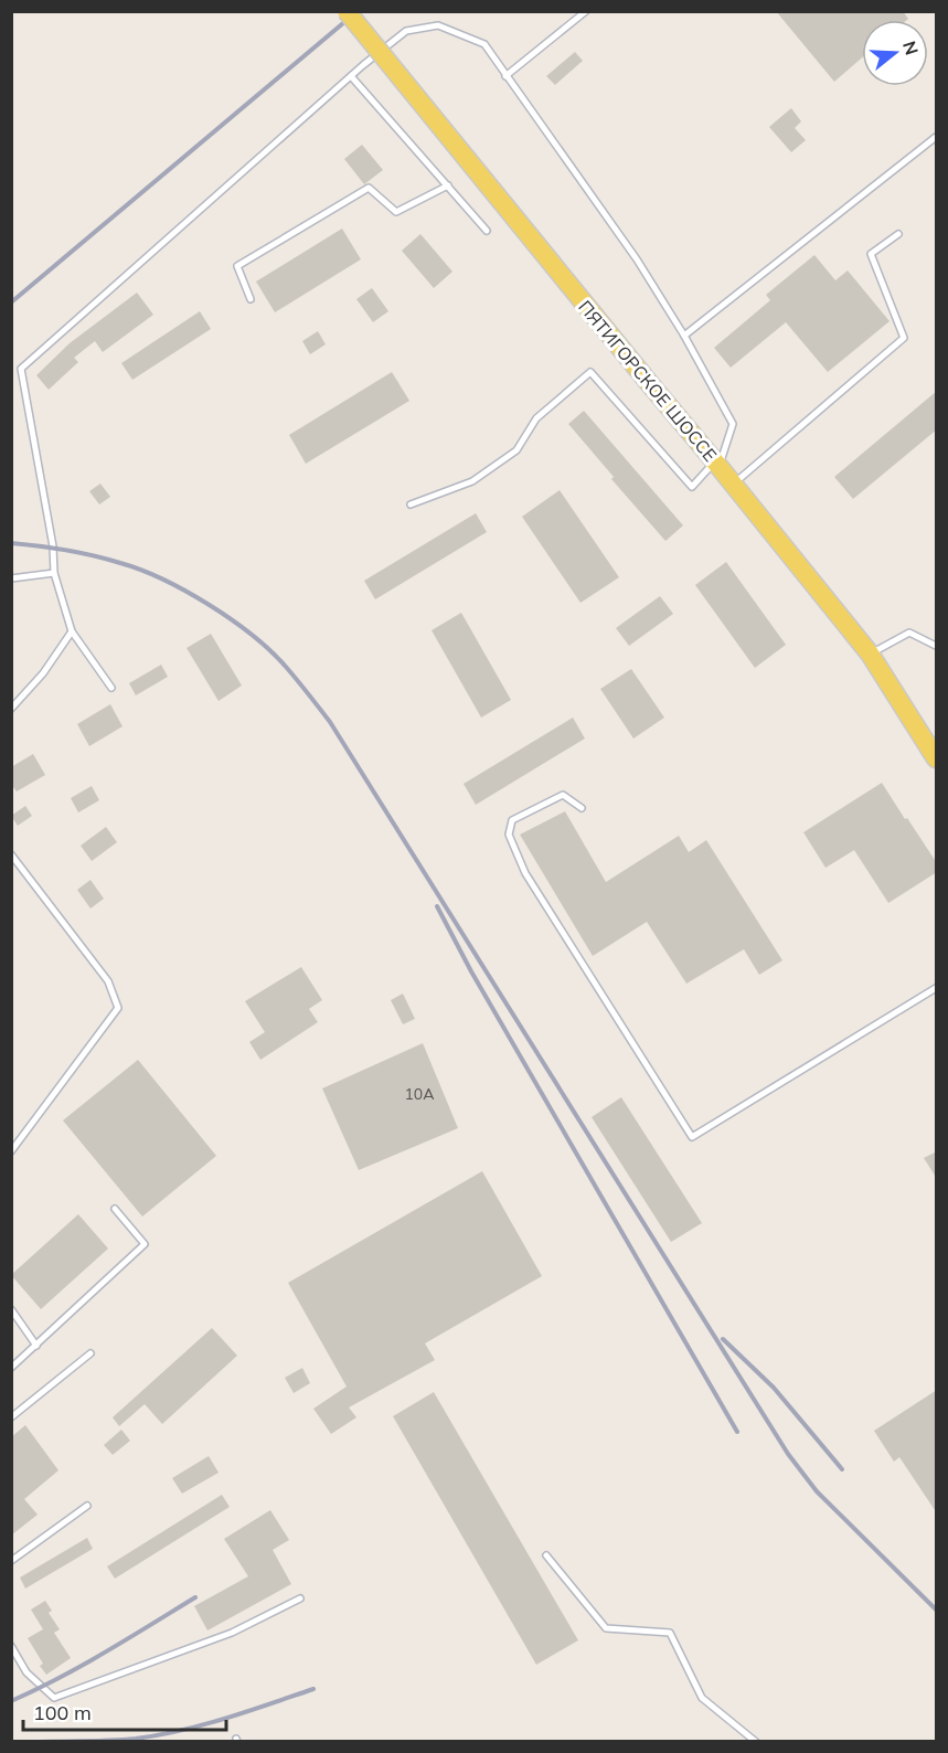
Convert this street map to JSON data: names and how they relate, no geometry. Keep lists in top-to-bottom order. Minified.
{"streets":{"main road":["ПЯТИГОРСКОЕ ШОССЕ"]},"house_numbers":["10А"],"scale_bar":"100 m","north":"right"}
